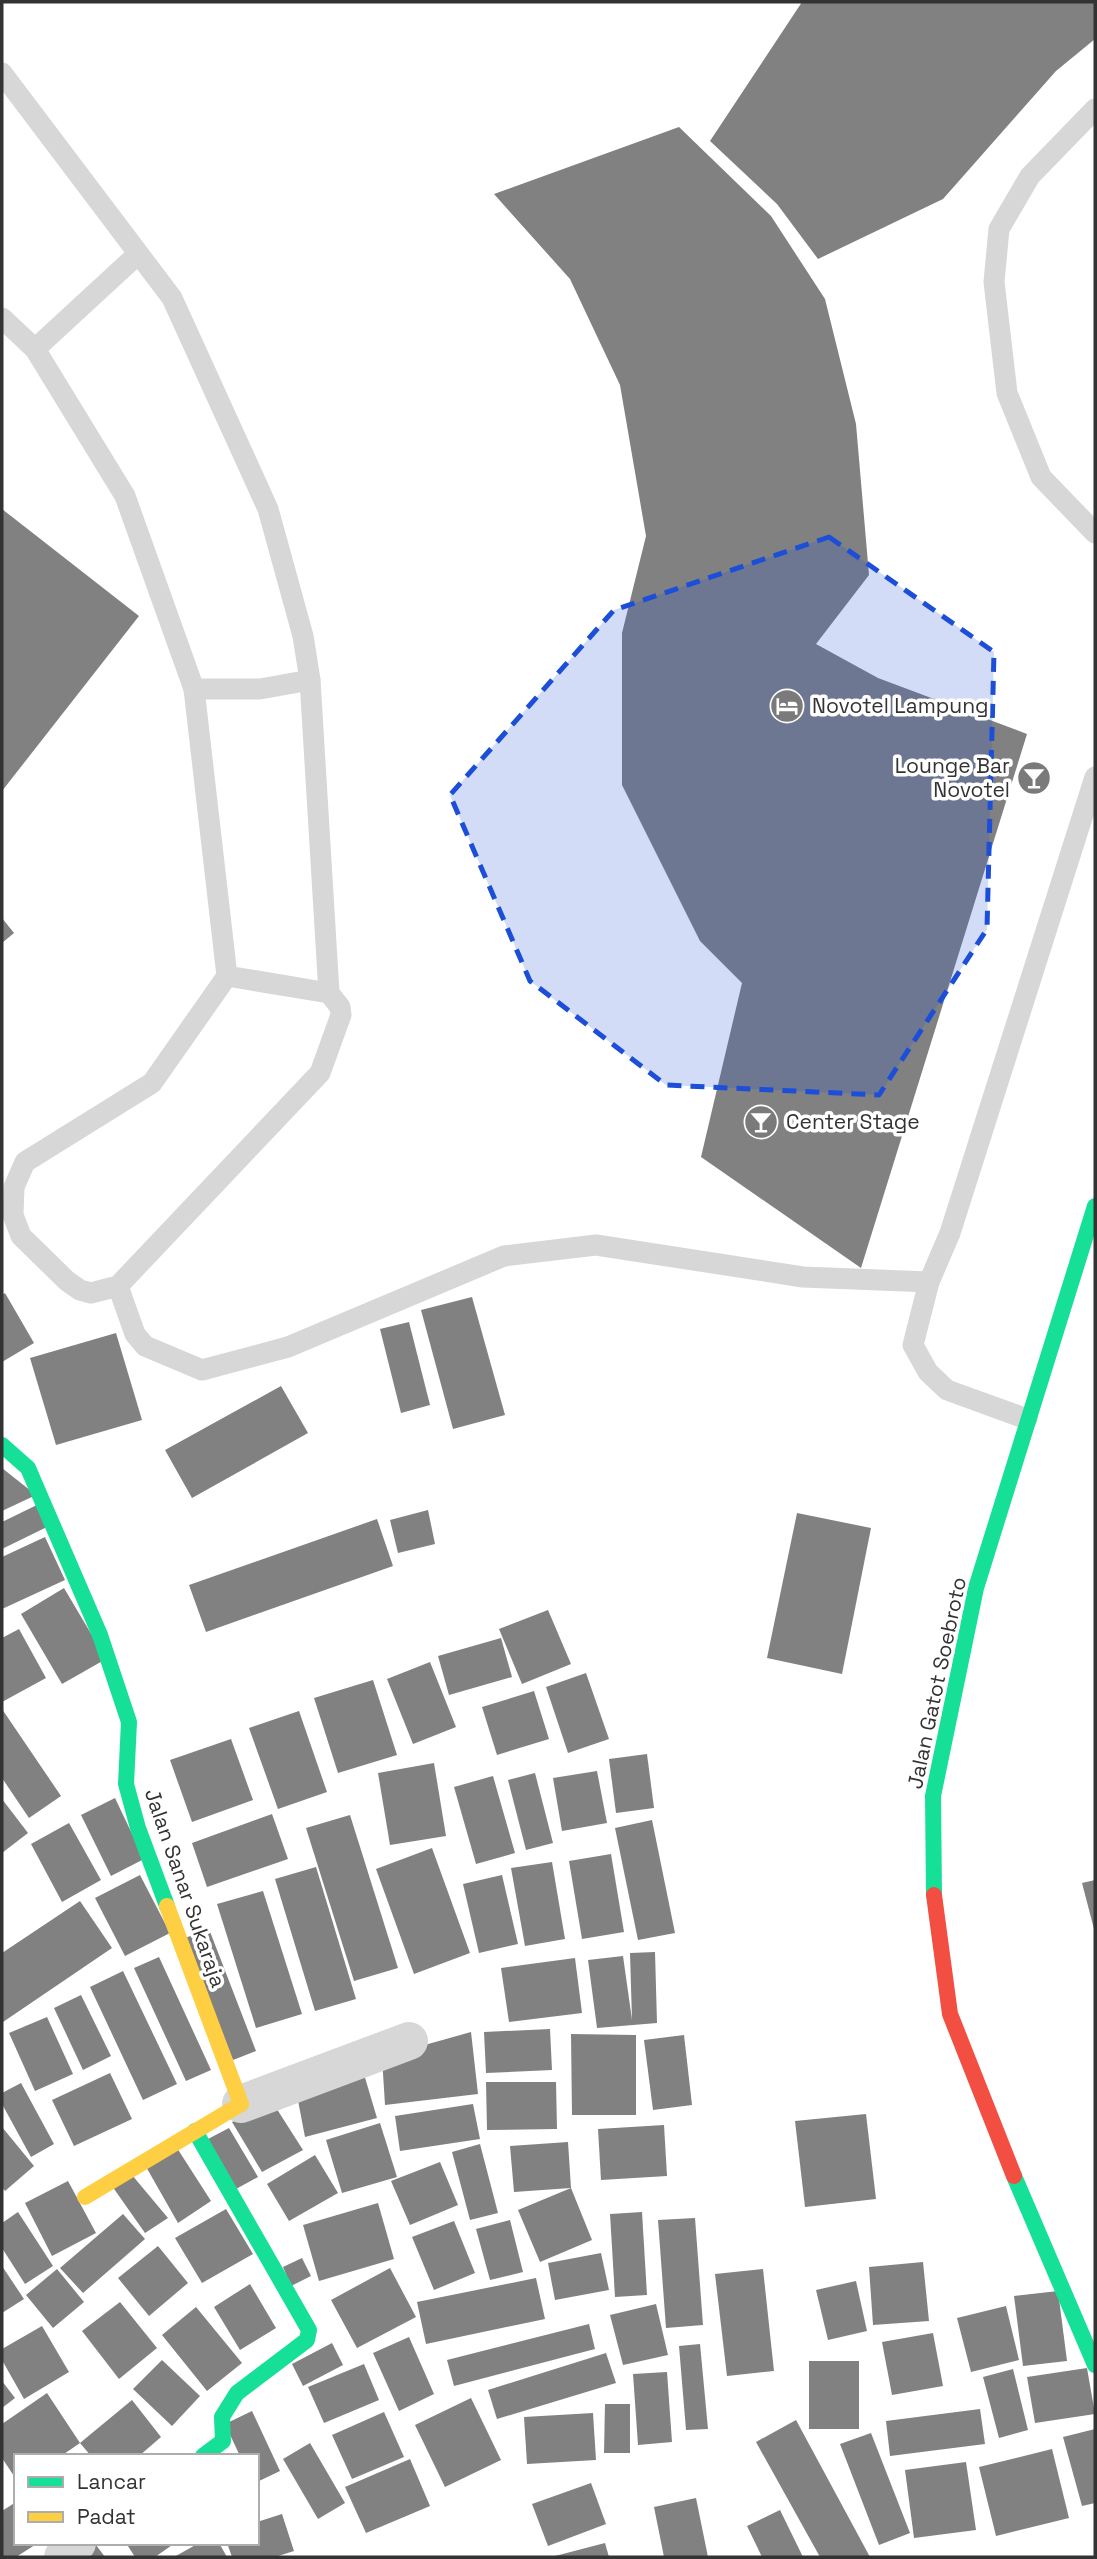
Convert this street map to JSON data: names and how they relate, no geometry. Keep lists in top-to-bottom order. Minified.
{"streets":{"street":["Jalan Gatot Soebroto","Jalan Sanar Sukaraja"]},"places":{"hotel":["Novotel Lampung"],"bar":["Lounge Bar Novotel","Center Stage"]},"legend":["Lancar","Padat"]}
